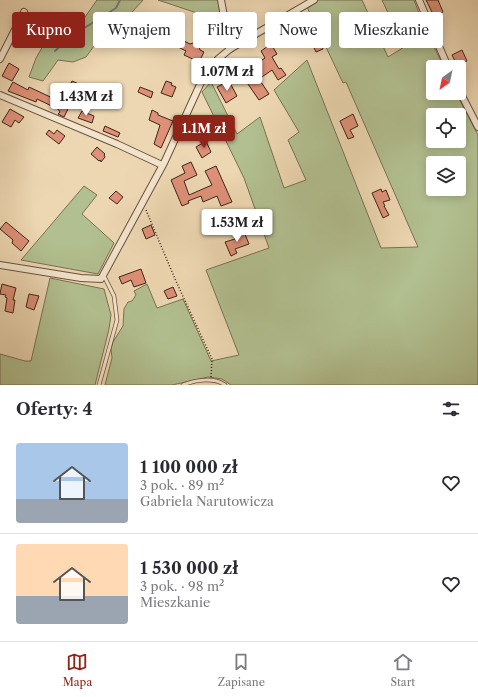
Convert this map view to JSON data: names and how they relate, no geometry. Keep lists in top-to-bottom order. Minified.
{"north":"bottom left","page":{"chip":["Kupno","Wynajem","Filtry","Nowe","Mieszkanie"],"price":["1.07M zł","1.43M zł","1.1M zł","1.53M zł"],"heading":"Oferty: 4","list":[{"name":"1 100 000 zł","note":"3 pok. · 89 m² · Gabriela Narutowicza"},{"name":"1 530 000 zł","note":"3 pok. · 98 m² · Mieszkanie"}],"tabs":["Mapa","Zapisane","Start"]}}
